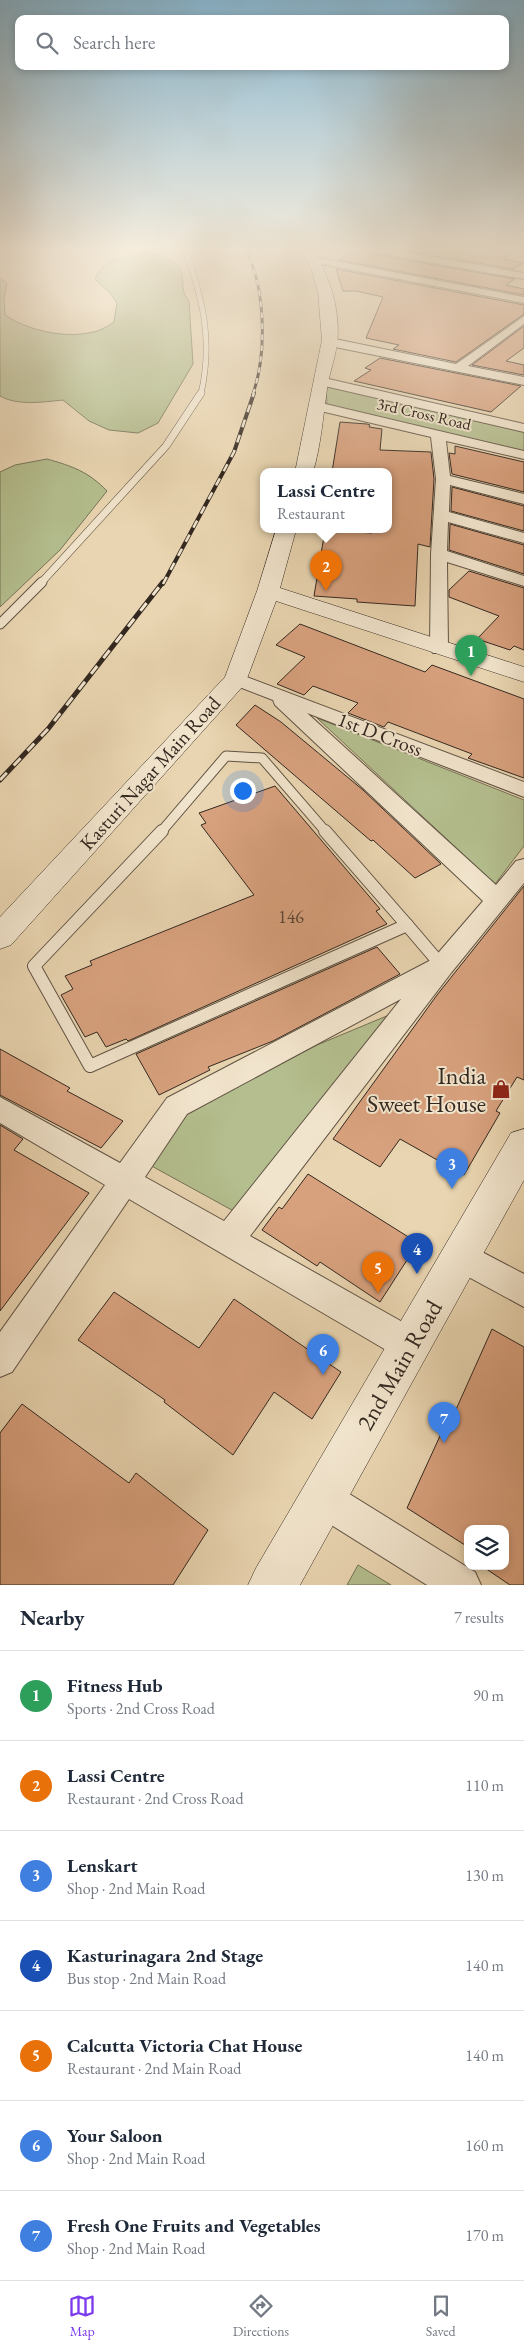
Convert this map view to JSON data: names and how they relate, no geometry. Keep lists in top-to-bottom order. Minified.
{"streets":{"main road":["Kasturi Nagar Main Road","2nd Main Road"],"street":["3rd Cross Road","1st D Cross"]},"crossings":[["1st D Cross","Kasturi Nagar Main Road"]],"places":{"shop":["India Sweet House"]},"house_numbers":["146"],"page":{"search":"Search here","popup":["Lassi Centre","Restaurant"],"pins":["2","1","3","4","5","6","7"],"heading":["Nearby","7 results"],"list":[{"mark":"1","name":"Fitness Hub","note":"Sports · 2nd Cross Road","value":"90 m"},{"mark":"2","name":"Lassi Centre","note":"Restaurant · 2nd Cross Road","value":"110 m"},{"mark":"3","name":"Lenskart","note":"Shop · 2nd Main Road","value":"130 m"},{"mark":"4","name":"Kasturinagara 2nd Stage","note":"Bus stop · 2nd Main Road","value":"140 m"},{"mark":"5","name":"Calcutta Victoria Chat House","note":"Restaurant · 2nd Main Road","value":"140 m"},{"mark":"6","name":"Your Saloon","note":"Shop · 2nd Main Road","value":"160 m"},{"mark":"7","name":"Fresh One Fruits and Vegetables","note":"Shop · 2nd Main Road","value":"170 m"}],"nav":["Map","Directions","Saved"]}}
